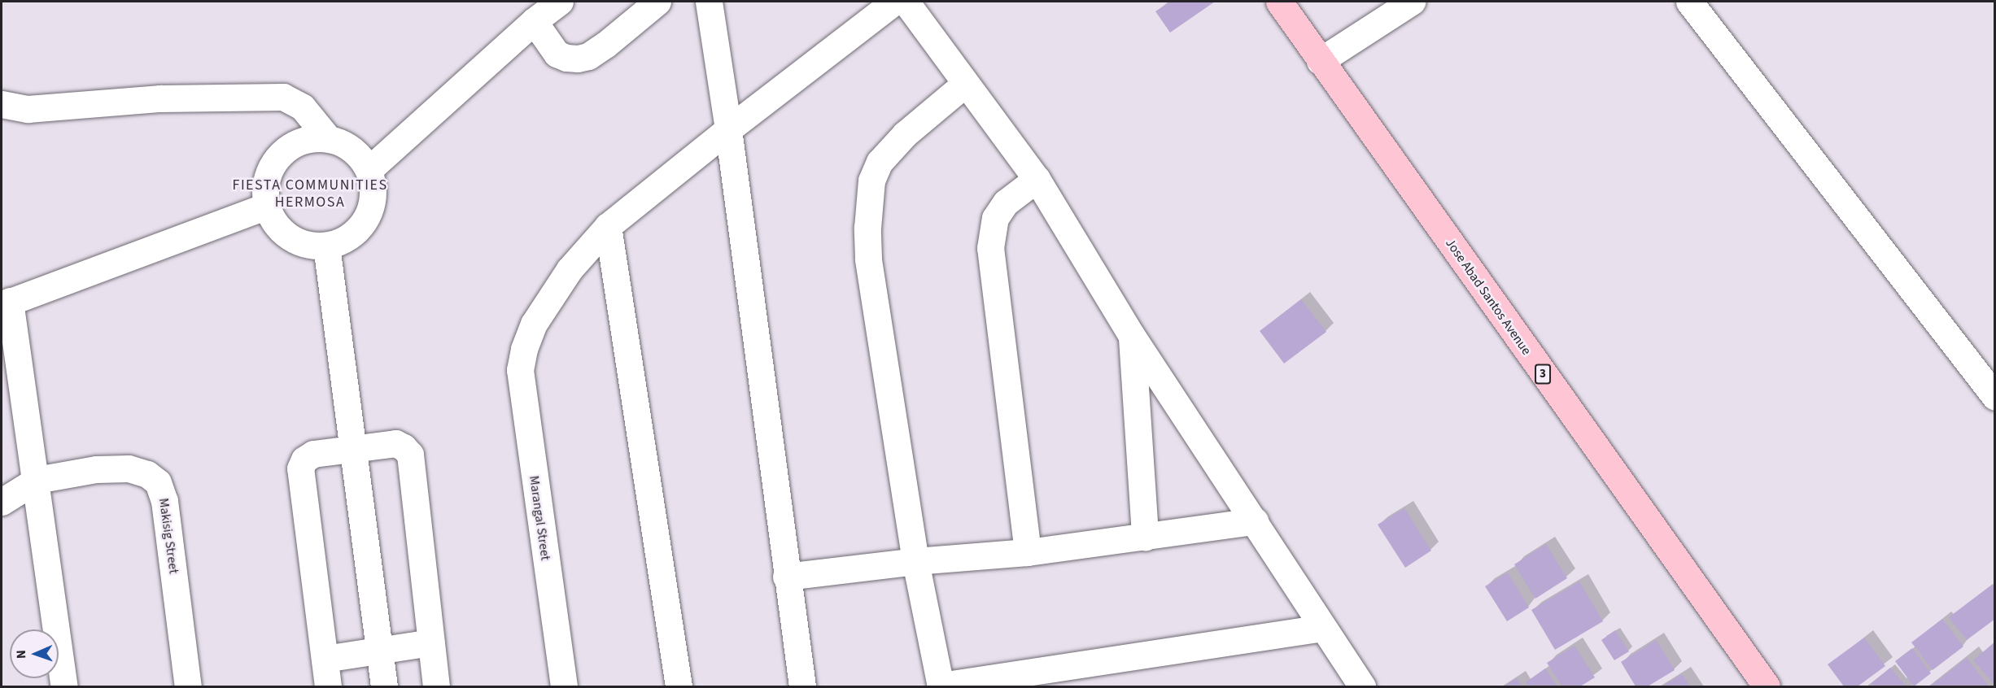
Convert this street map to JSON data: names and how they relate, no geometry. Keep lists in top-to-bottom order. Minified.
{"streets":{"highway":["Jose Abad Santos Avenue","3"],"street":["Marangal Street","Makisig Street"]},"districts":["FIESTA COMMUNITIES HERMOSA"],"north":"left"}
